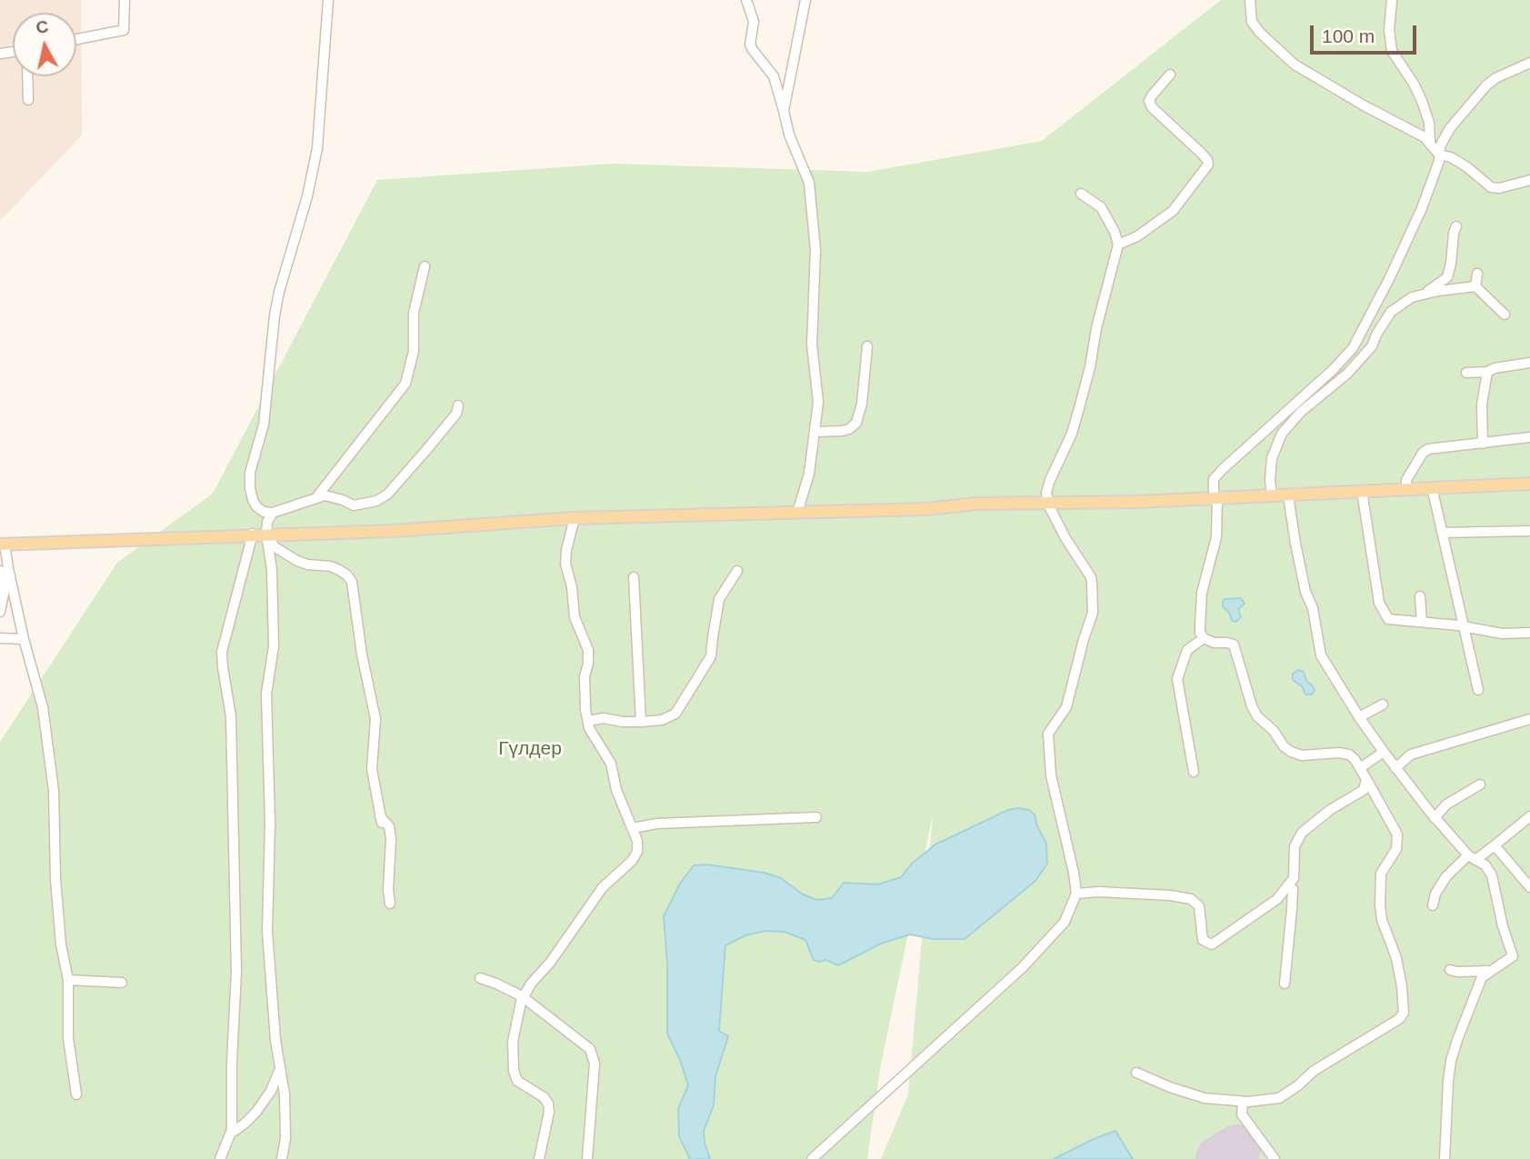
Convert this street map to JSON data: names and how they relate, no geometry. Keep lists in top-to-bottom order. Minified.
{"parks":["Гүлдер"],"scale_bar":"100 m","north":"top"}
